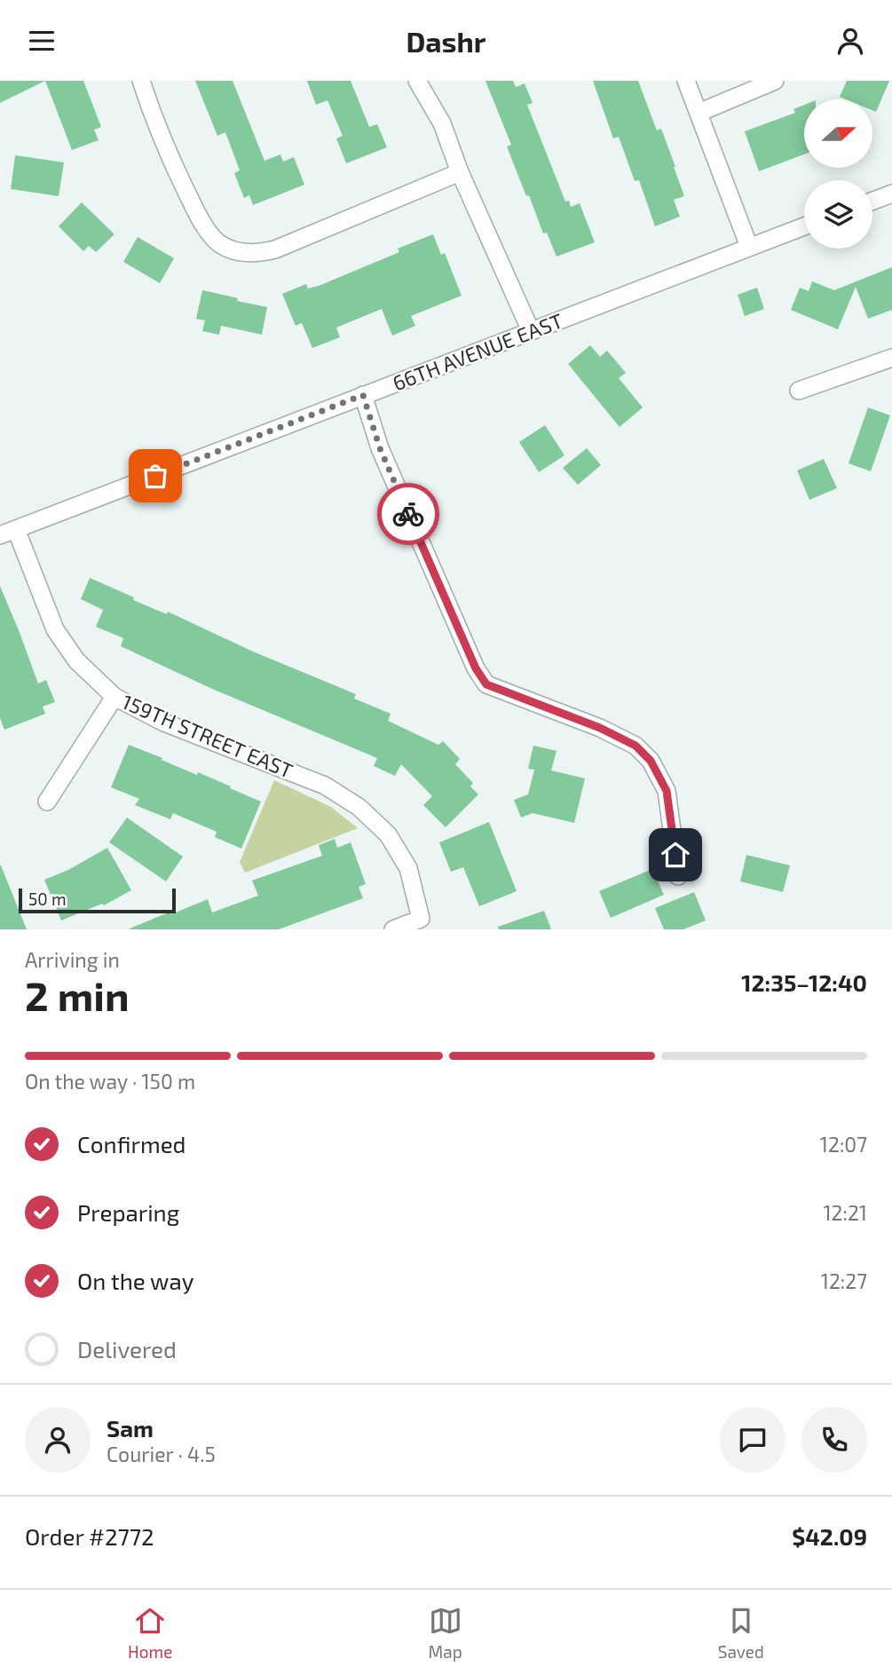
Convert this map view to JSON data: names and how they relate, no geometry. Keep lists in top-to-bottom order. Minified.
{"streets":{"street":["66TH AVENUE EAST","159TH STREET EAST"]},"crossings":[["66TH AVENUE EAST","159TH STREET EAST"]],"scale_bar":"50 m","north":"right","page":{"header":"Dashr","scale":"50 m","heading":["2 min","Arriving in","12:35–12:40"],"panel":["Sam","Courier · 4.5","Order #2772","$42.09"],"bar":"On the way · 150 m","list":[["Confirmed","12:07"],["Preparing","12:21"],["On the way","12:27"],"Delivered"],"tabs":["Home","Map","Saved"]}}
